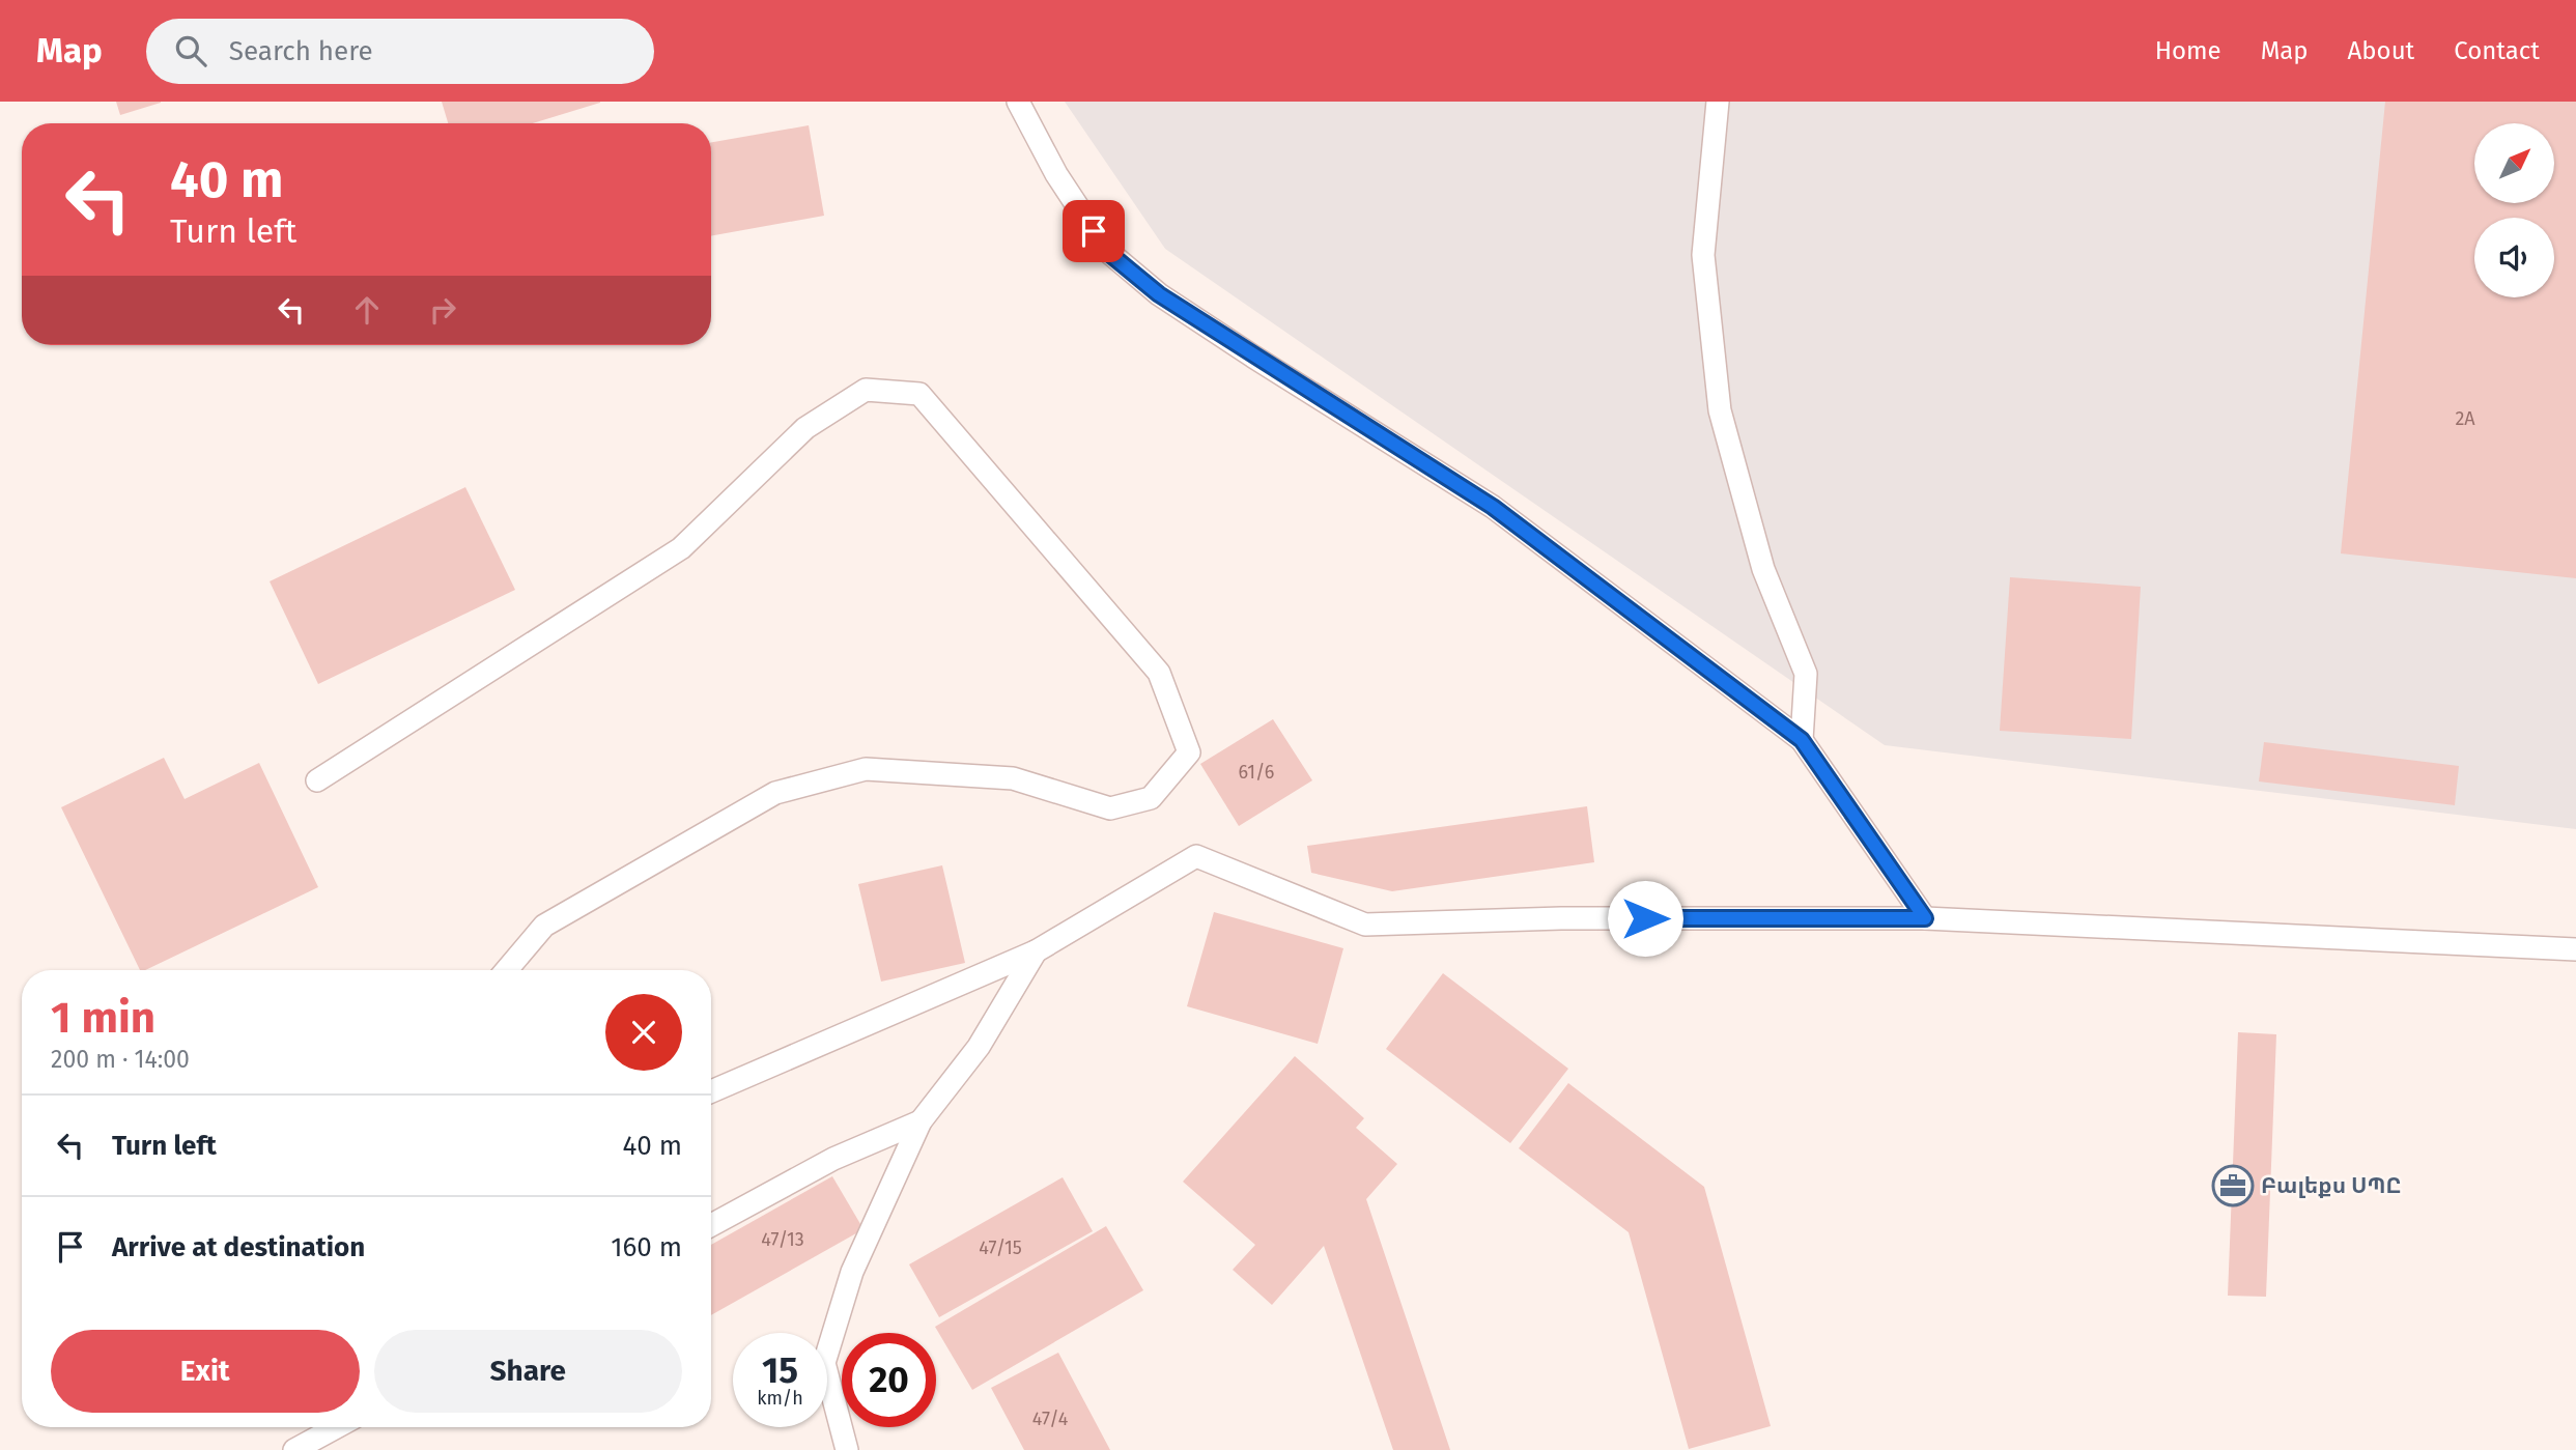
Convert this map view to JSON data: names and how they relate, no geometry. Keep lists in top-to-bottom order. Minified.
{"places":{"office":["Բալեքս ՍՊԸ"]},"house_numbers":["2A","61/6","47/13","47/15","47/4"],"north":"top right","page":{"header":"Map","search":"Search here","nav":["Home","Map","About","Contact"],"turn":["40 m","Turn left"],"heading":["1 min","200 m · 14:00"],"list":[{"name":"Turn left","value":"40 m"},{"name":"Arrive at destination","value":"160 m"}],"buttons":["Exit","Share"],"speed":"15 km/h","limit":"20"}}
